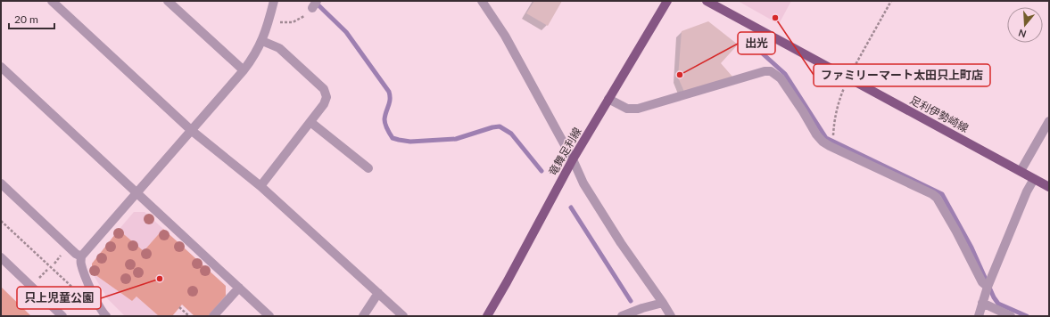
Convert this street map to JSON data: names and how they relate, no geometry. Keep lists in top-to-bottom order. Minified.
{"streets":{"main road":["足利伊勢崎線","竜舞足利線"]},"places":["ファミリーマート太田只上町店","出光","只上児童公園"],"scale_bar":"20 m","north":"bottom"}
